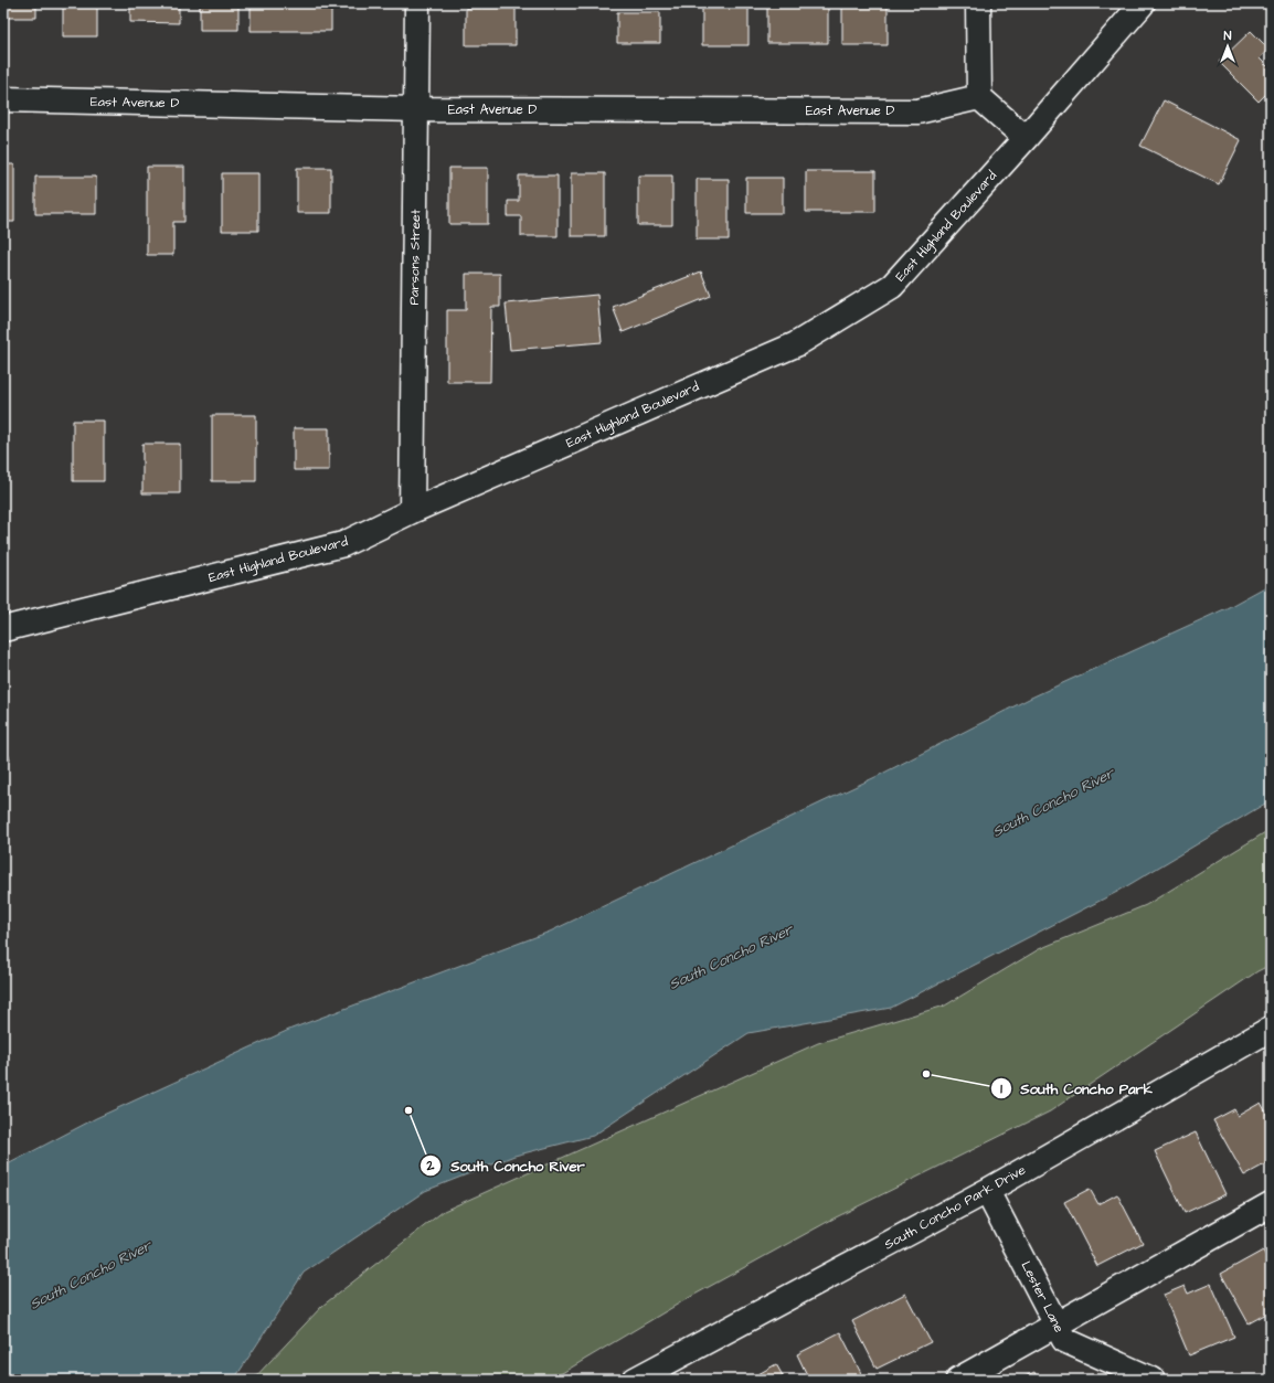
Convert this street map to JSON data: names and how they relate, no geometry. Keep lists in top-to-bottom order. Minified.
{"streets":{"street":["East Avenue D","East Highland Boulevard","Parsons Street","South Concho Park Drive","Lester Lane"]},"crossings":[["East Avenue D","Parsons Street"],["East Highland Boulevard","Parsons Street"],["South Concho Park Drive","Lester Lane"]],"water":["South Concho River"],"places":["South Concho Park","South Concho River"],"north":"top"}
